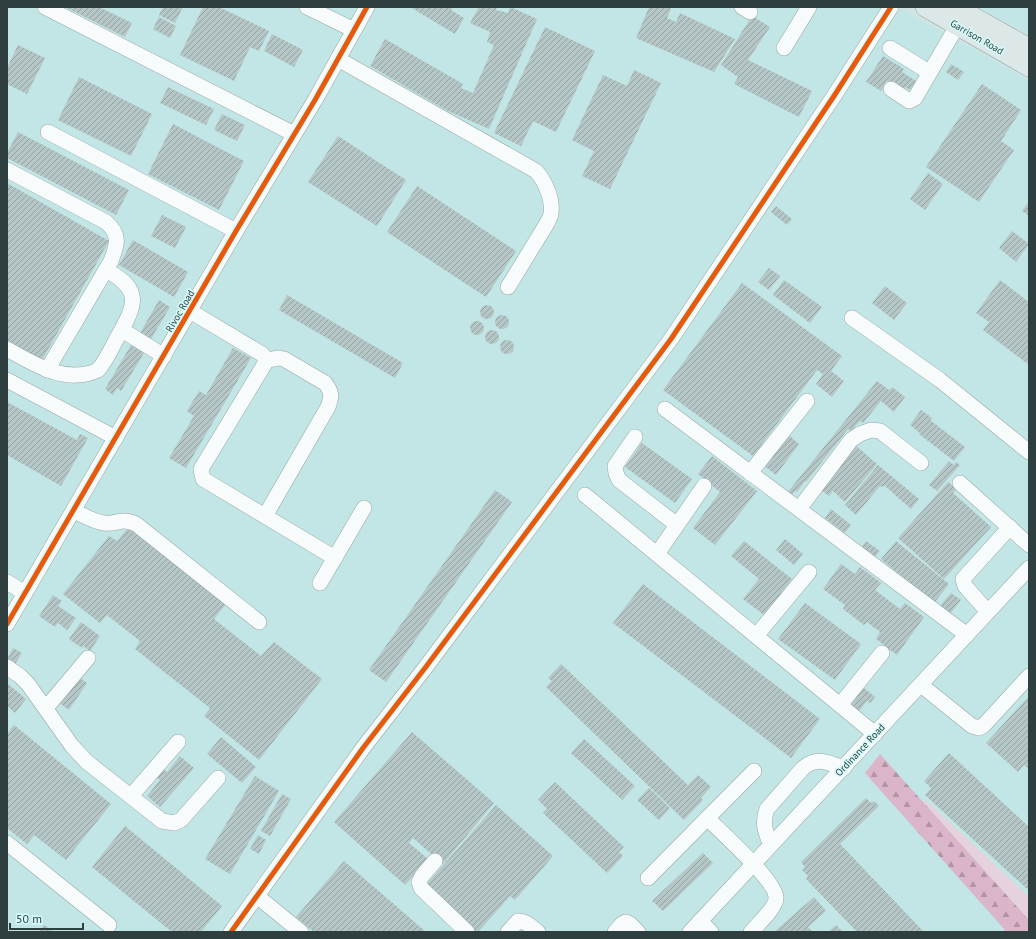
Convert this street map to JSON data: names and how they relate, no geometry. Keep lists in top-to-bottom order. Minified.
{"streets":{"main road":["Garrison Road"],"street":["Rivoc Road","Ordinance Road"]},"scale_bar":"50 m"}
